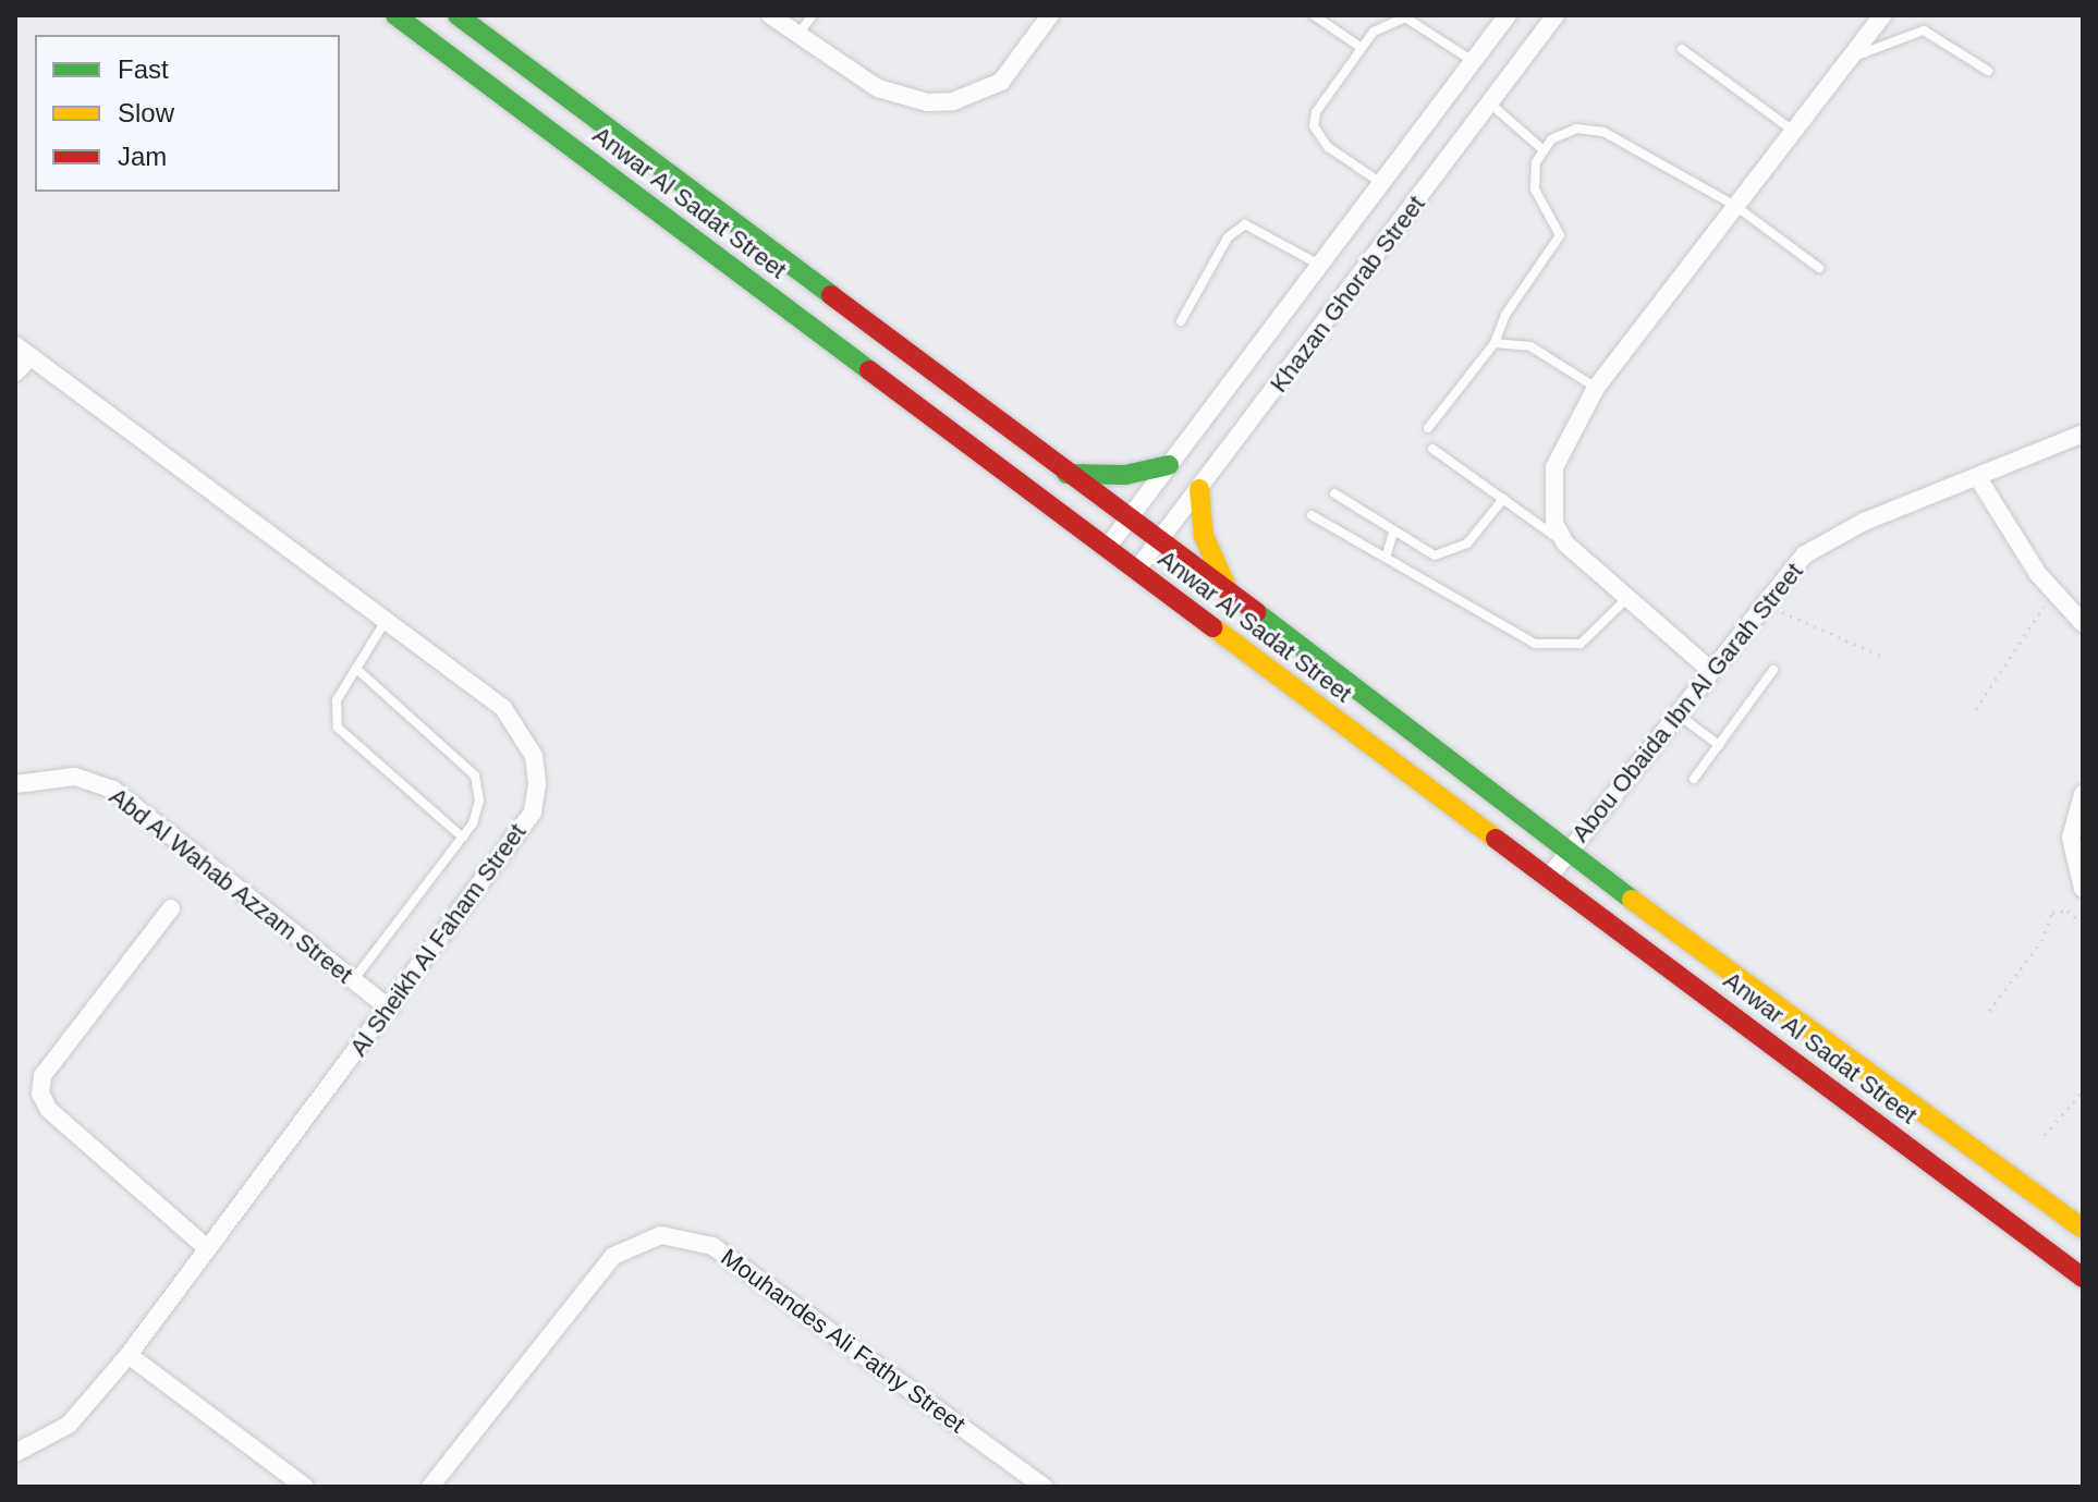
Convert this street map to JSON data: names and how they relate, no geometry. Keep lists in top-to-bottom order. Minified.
{"streets":{"street":["Anwar Al Sadat Street","Khazan Ghorab Street","Abou Obaida Ibn Al Garah Street","Abd Al Wahab Azzam Street","Al Sheikh Al Faham Street","Mouhandes Ali Fathy Street"]},"crossings":[["Anwar Al Sadat Street","Khazan Ghorab Street"],["Anwar Al Sadat Street","Abou Obaida Ibn Al Garah Street"],["Abd Al Wahab Azzam Street","Al Sheikh Al Faham Street"]],"legend":["Fast","Slow","Jam"]}
